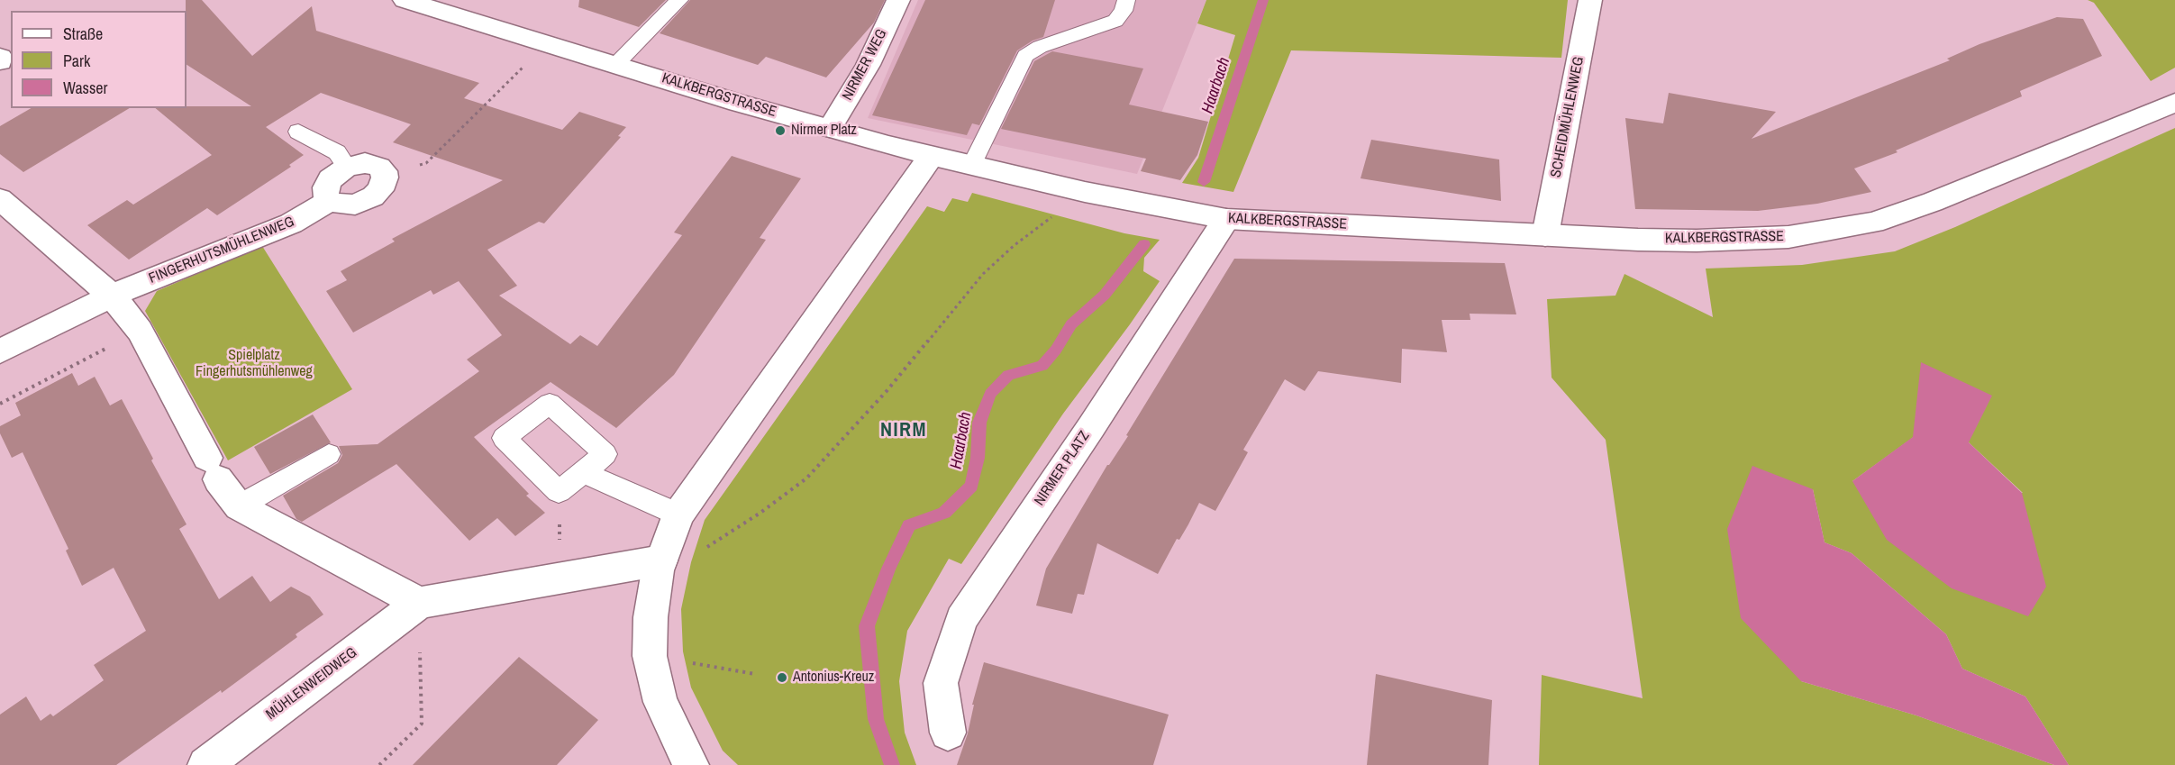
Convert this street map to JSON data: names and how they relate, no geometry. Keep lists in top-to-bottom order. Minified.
{"streets":{"street":["NIRMER WEG","KALKBERGSTRASSE","SCHEIDMÜHLENWEG","FINGERHUTSMÜHLENWEG","NIRMER PLATZ","MÜHLENWEIDWEG"]},"crossings":[["NIRMER WEG","KALKBERGSTRASSE"],["KALKBERGSTRASSE","SCHEIDMÜHLENWEG"],["KALKBERGSTRASSE","NIRMER PLATZ"]],"districts":["NIRM"],"water":["Haarbach"],"parks":["Spielplatz Fingerhutsmühlenweg"],"places":["Nirmer Platz","Antonius-Kreuz"],"legend":["Straße","Park","Wasser"]}
